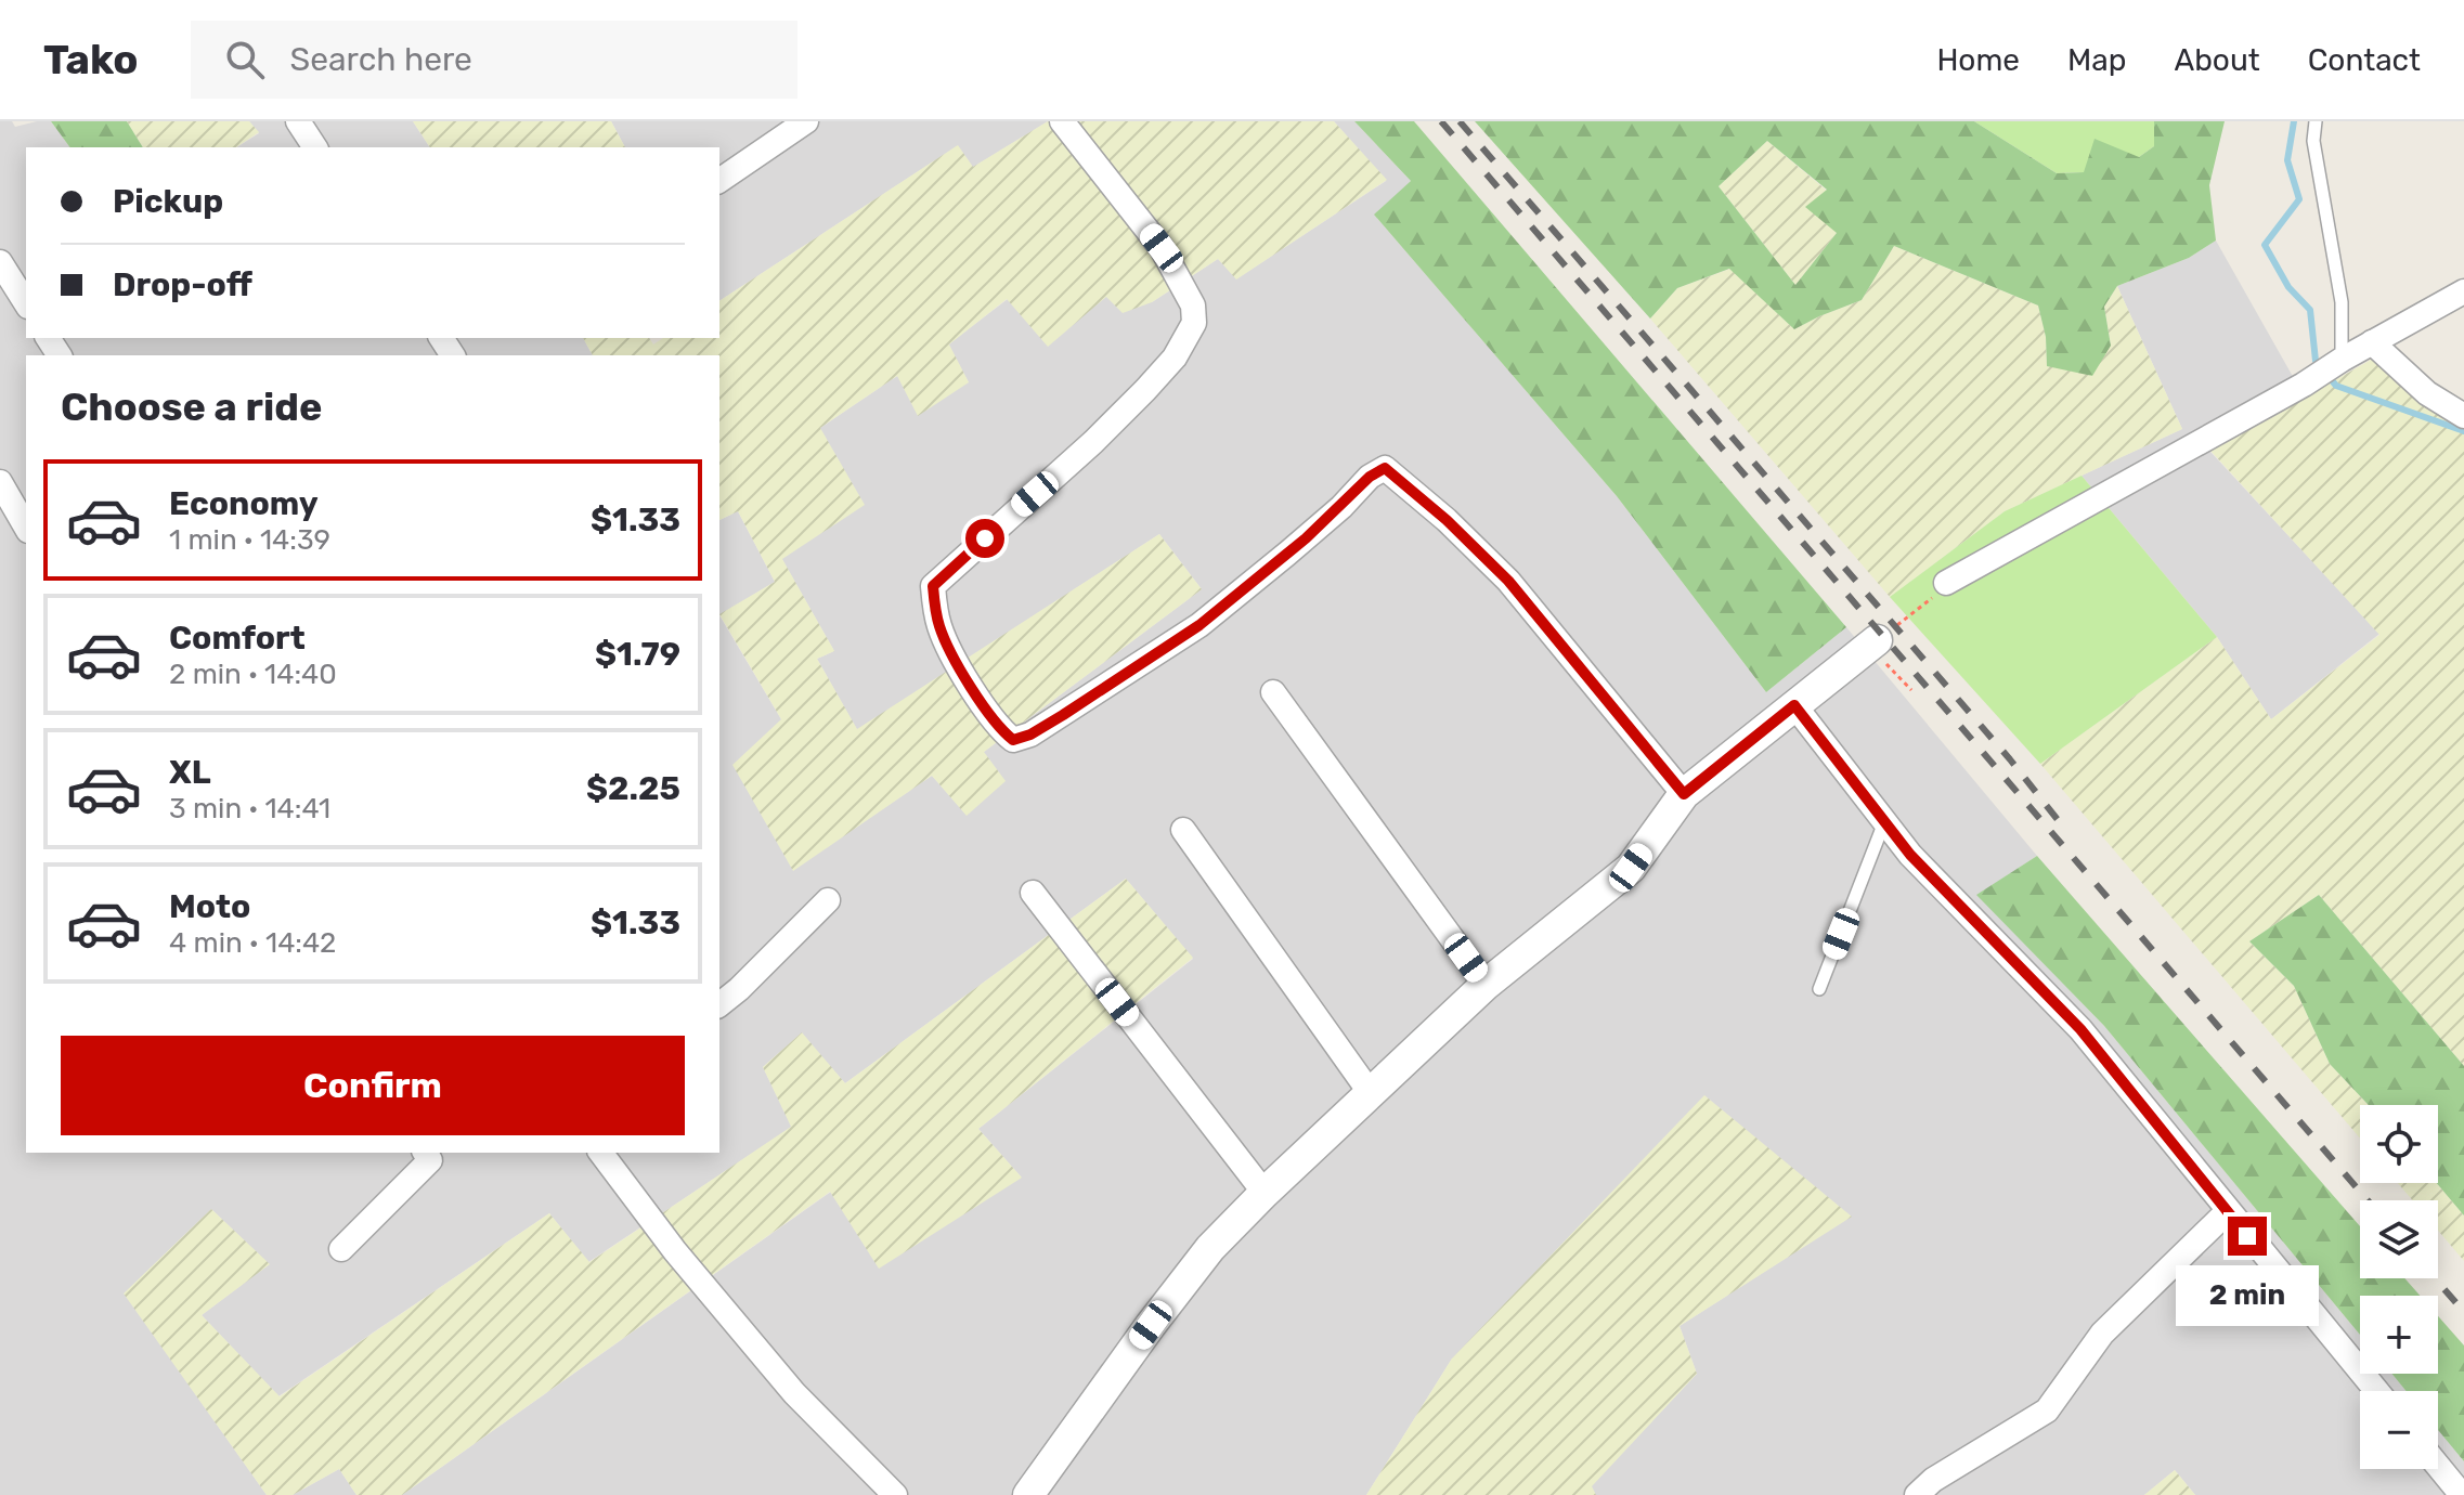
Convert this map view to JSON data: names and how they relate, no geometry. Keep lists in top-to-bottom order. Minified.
{"page":{"header":"Tako","search":"Search here","nav":["Home","Map","About","Contact"],"banner":["Pickup","Drop-off"],"heading":"Choose a ride","list":[{"name":"Economy","note":"1 min · 14:39","value":"$1.33"},{"name":"Comfort","note":"2 min · 14:40","value":"$1.79"},{"name":"XL","note":"3 min · 14:41","value":"$2.25"},{"name":"Moto","note":"4 min · 14:42","value":"$1.33"}],"buttons":"Confirm","map_buttons":["+","−"],"bubble":"2 min"}}
